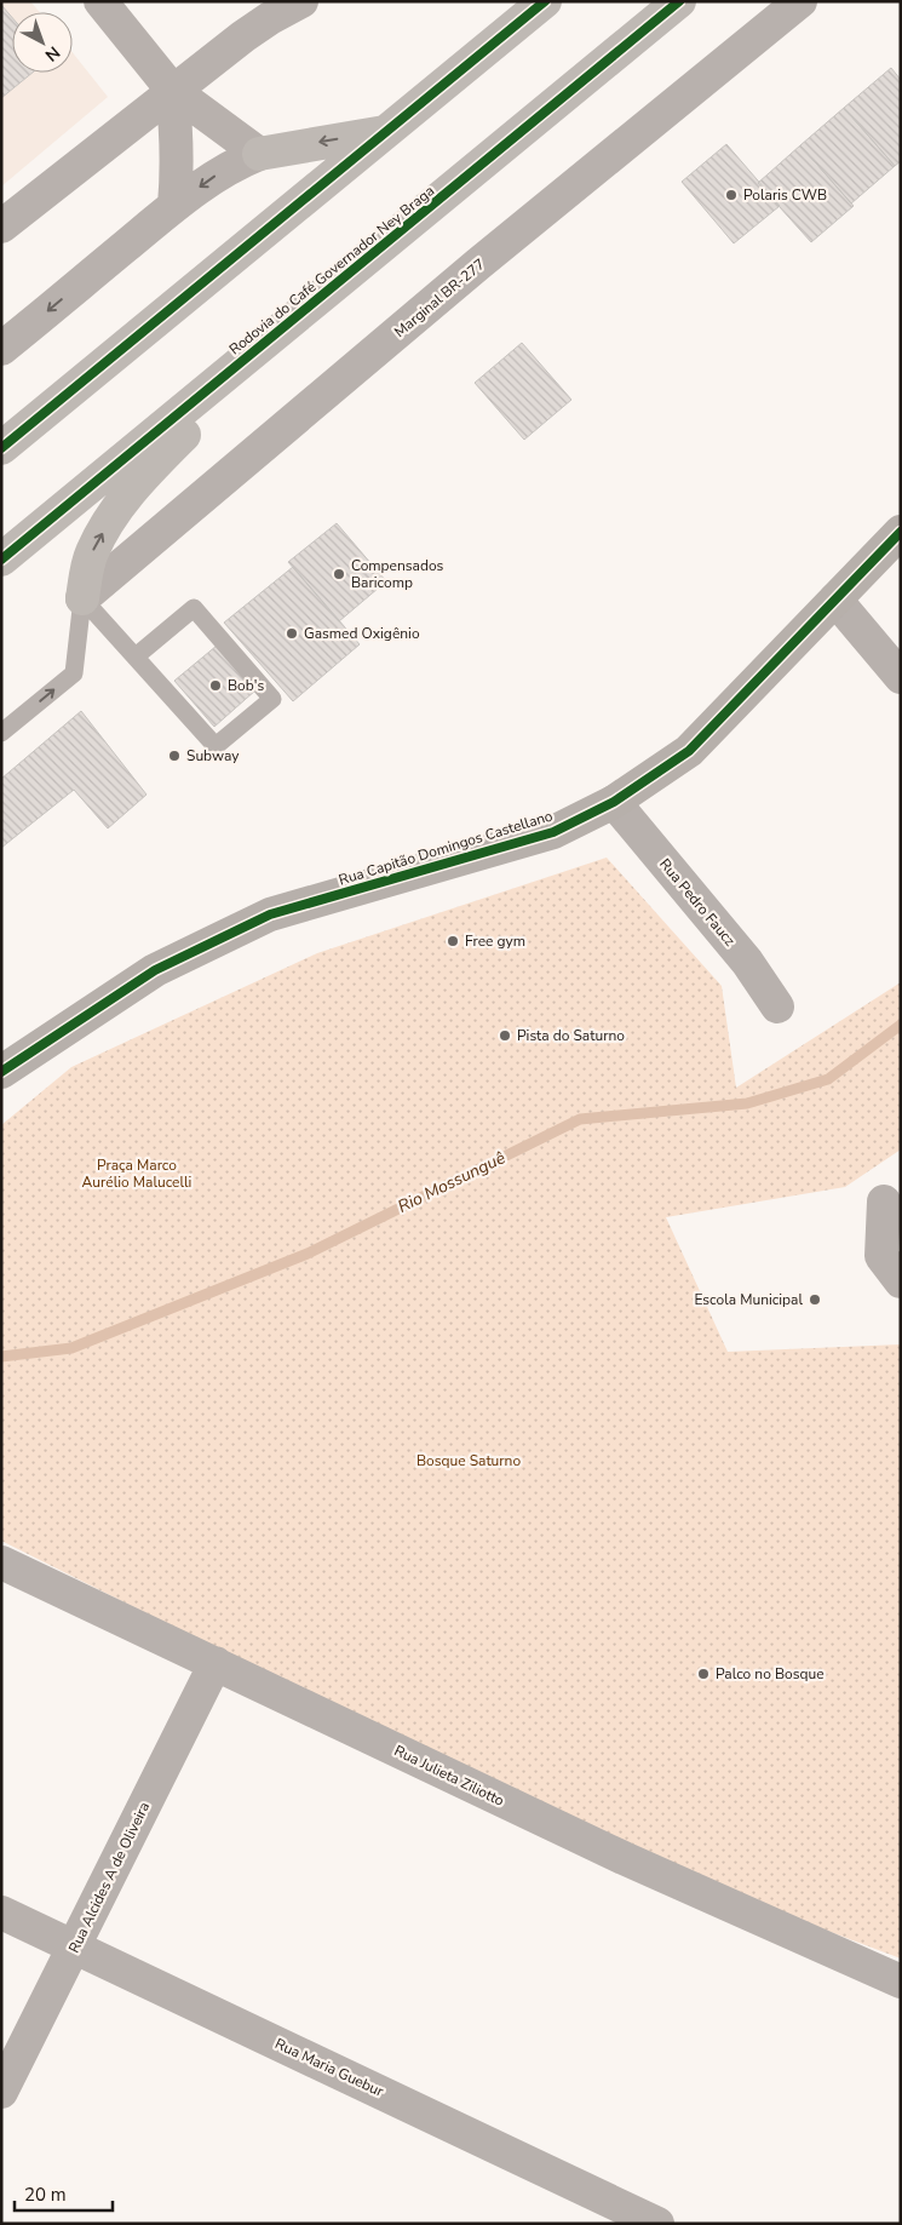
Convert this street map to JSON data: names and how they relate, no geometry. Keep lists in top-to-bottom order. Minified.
{"streets":{"highway":["Rodovia do Café Governador Ney Braga"],"street":["Marginal BR-277","Rua Capitão Domingos Castellano","Rua Pedro Faucz","Rua Julieta Ziliotto","Rua Alcides A de Oliveira","Rua Maria Guebur"]},"crossings":[["Rua Capitão Domingos Castellano","Rua Pedro Faucz"],["Rua Julieta Ziliotto","Rua Alcides A de Oliveira"],["Rua Alcides A de Oliveira","Rua Maria Guebur"]],"water":["Rio Mossunguê"],"parks":["Praça Marco Aurélio Malucelli","Bosque Saturno"],"places":["Polaris CWB","Compensados Baricomp","Gasmed Oxigênio","Bob's","Subway","Free gym","Pista do Saturno","Escola Municipal","Palco no Bosque"],"scale_bar":"20 m","north":"bottom right"}
